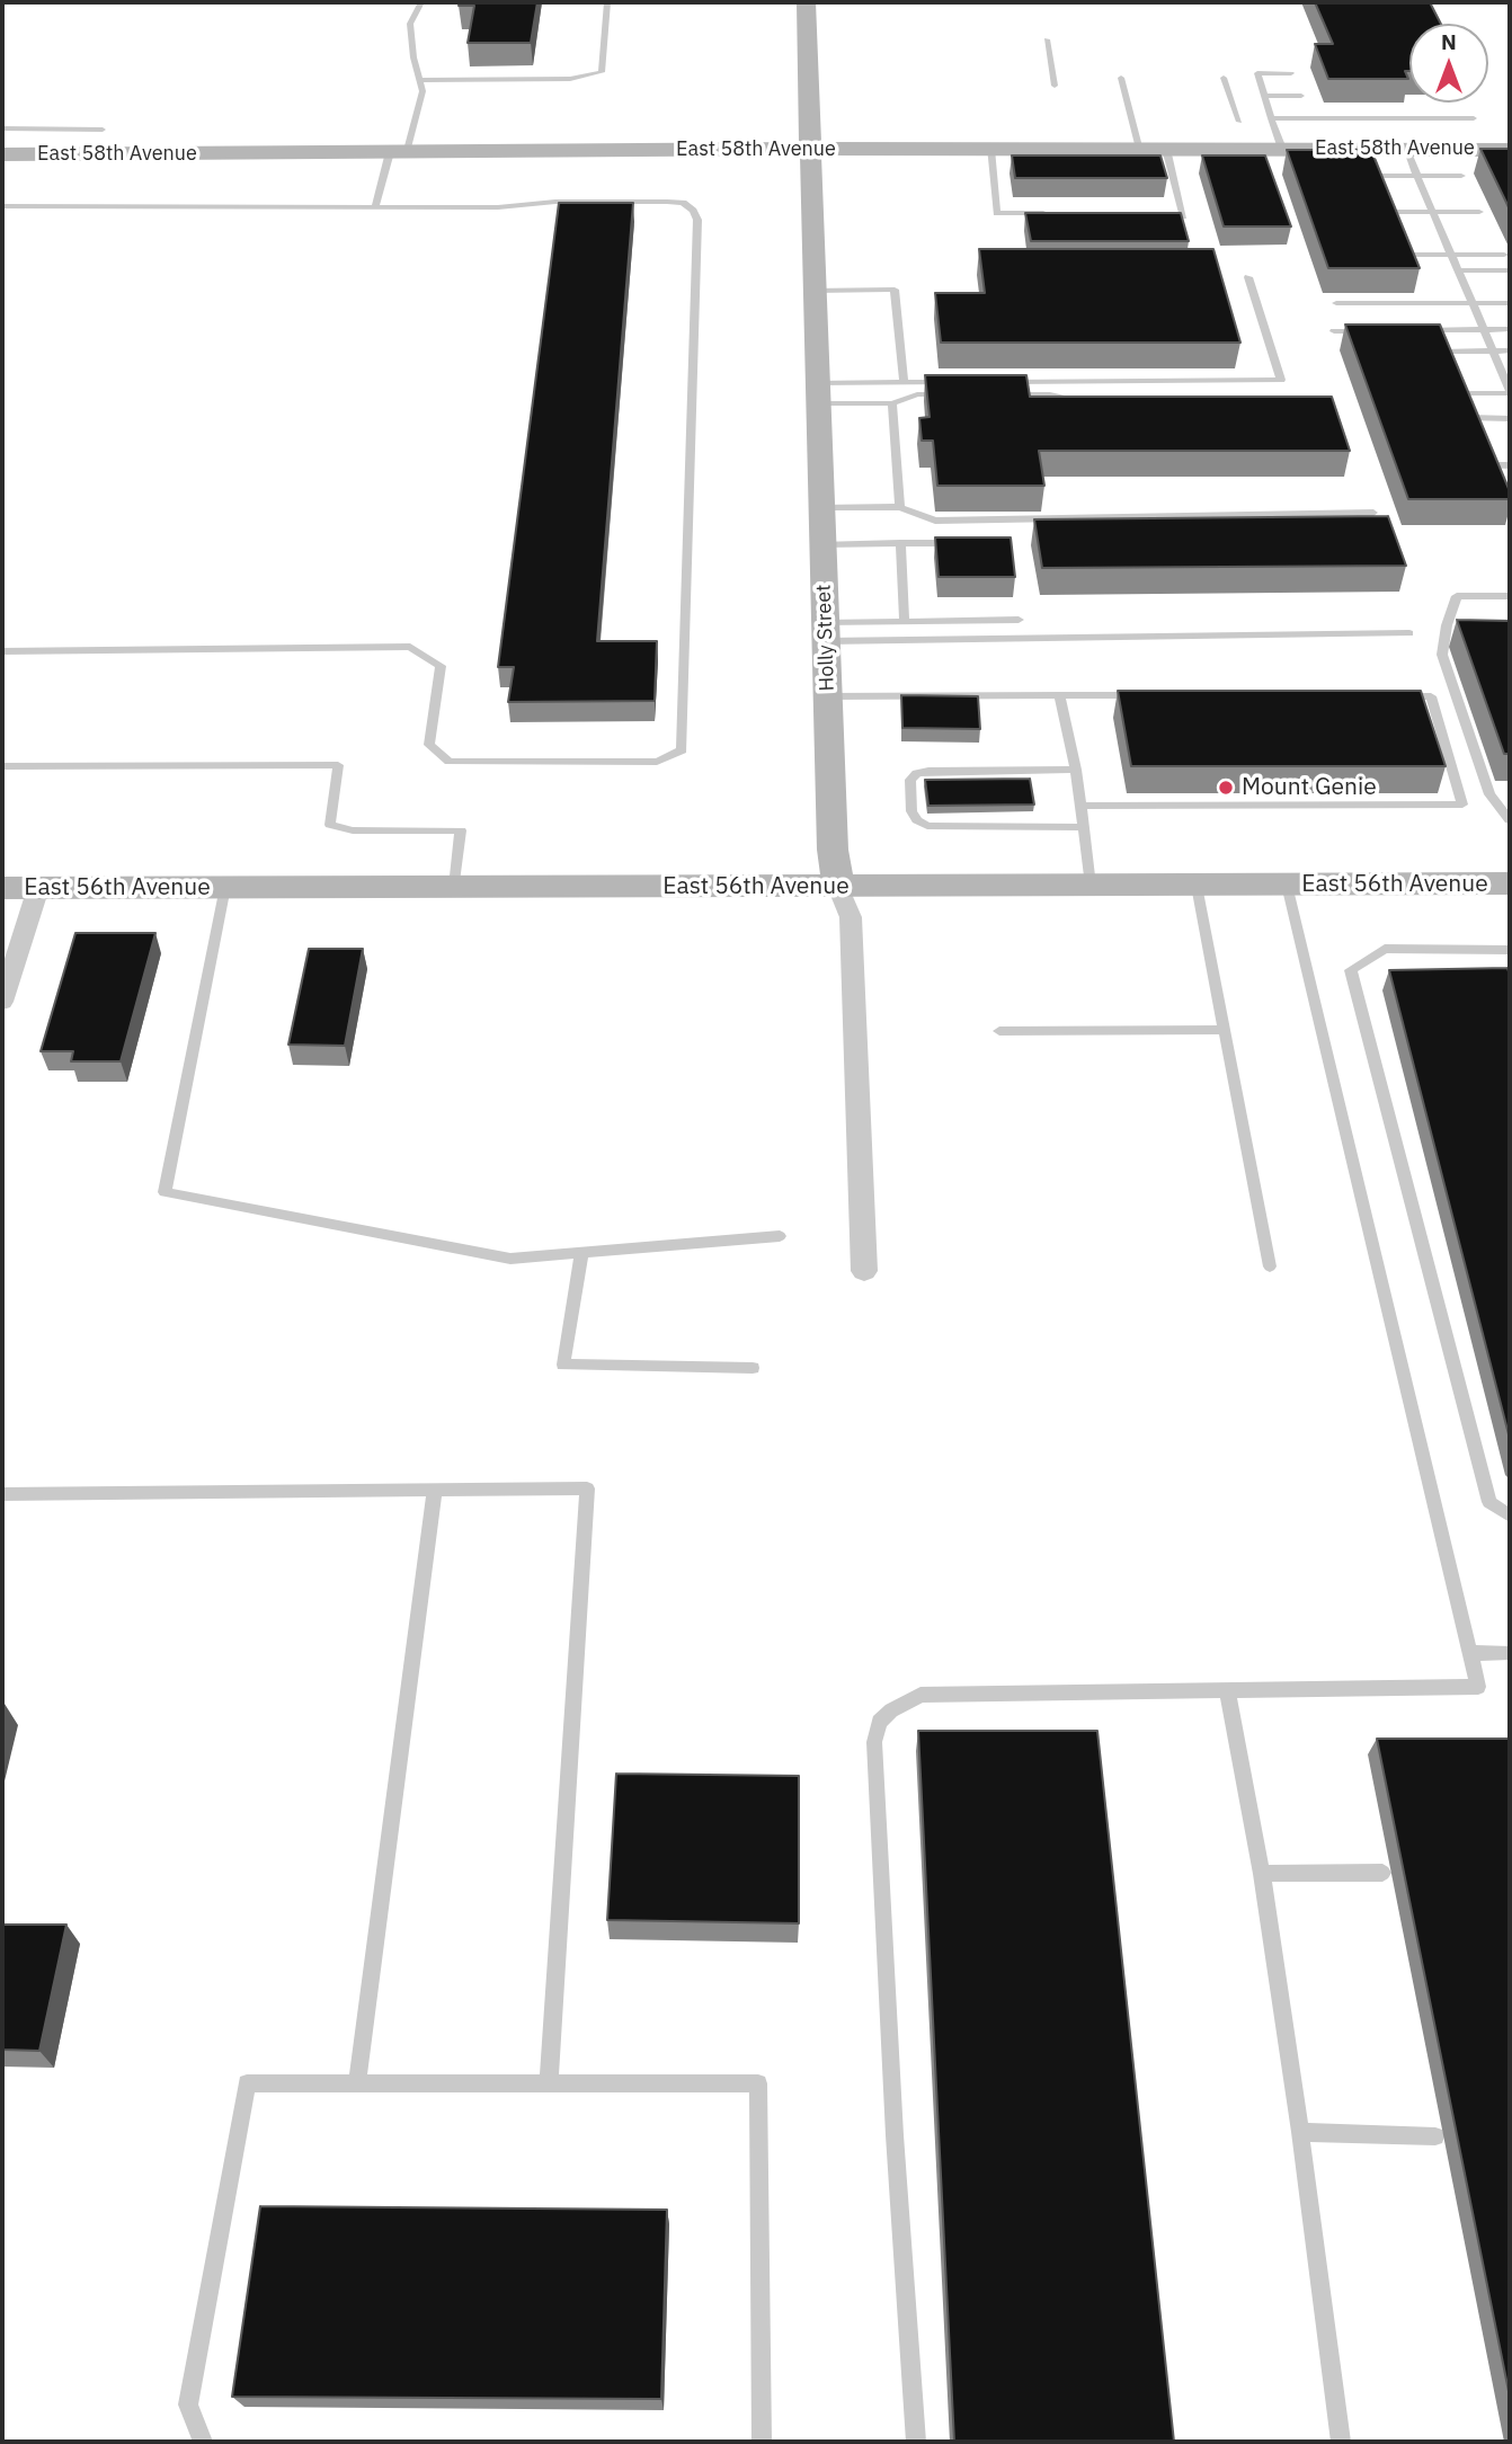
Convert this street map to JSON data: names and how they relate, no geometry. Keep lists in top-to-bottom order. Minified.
{"streets":{"street":["East 58th Avenue","Holly Street","East 56th Avenue"]},"crossings":[["East 58th Avenue","Holly Street"],["Holly Street","East 56th Avenue"]],"places":["Mount Genie"],"north":"top"}
